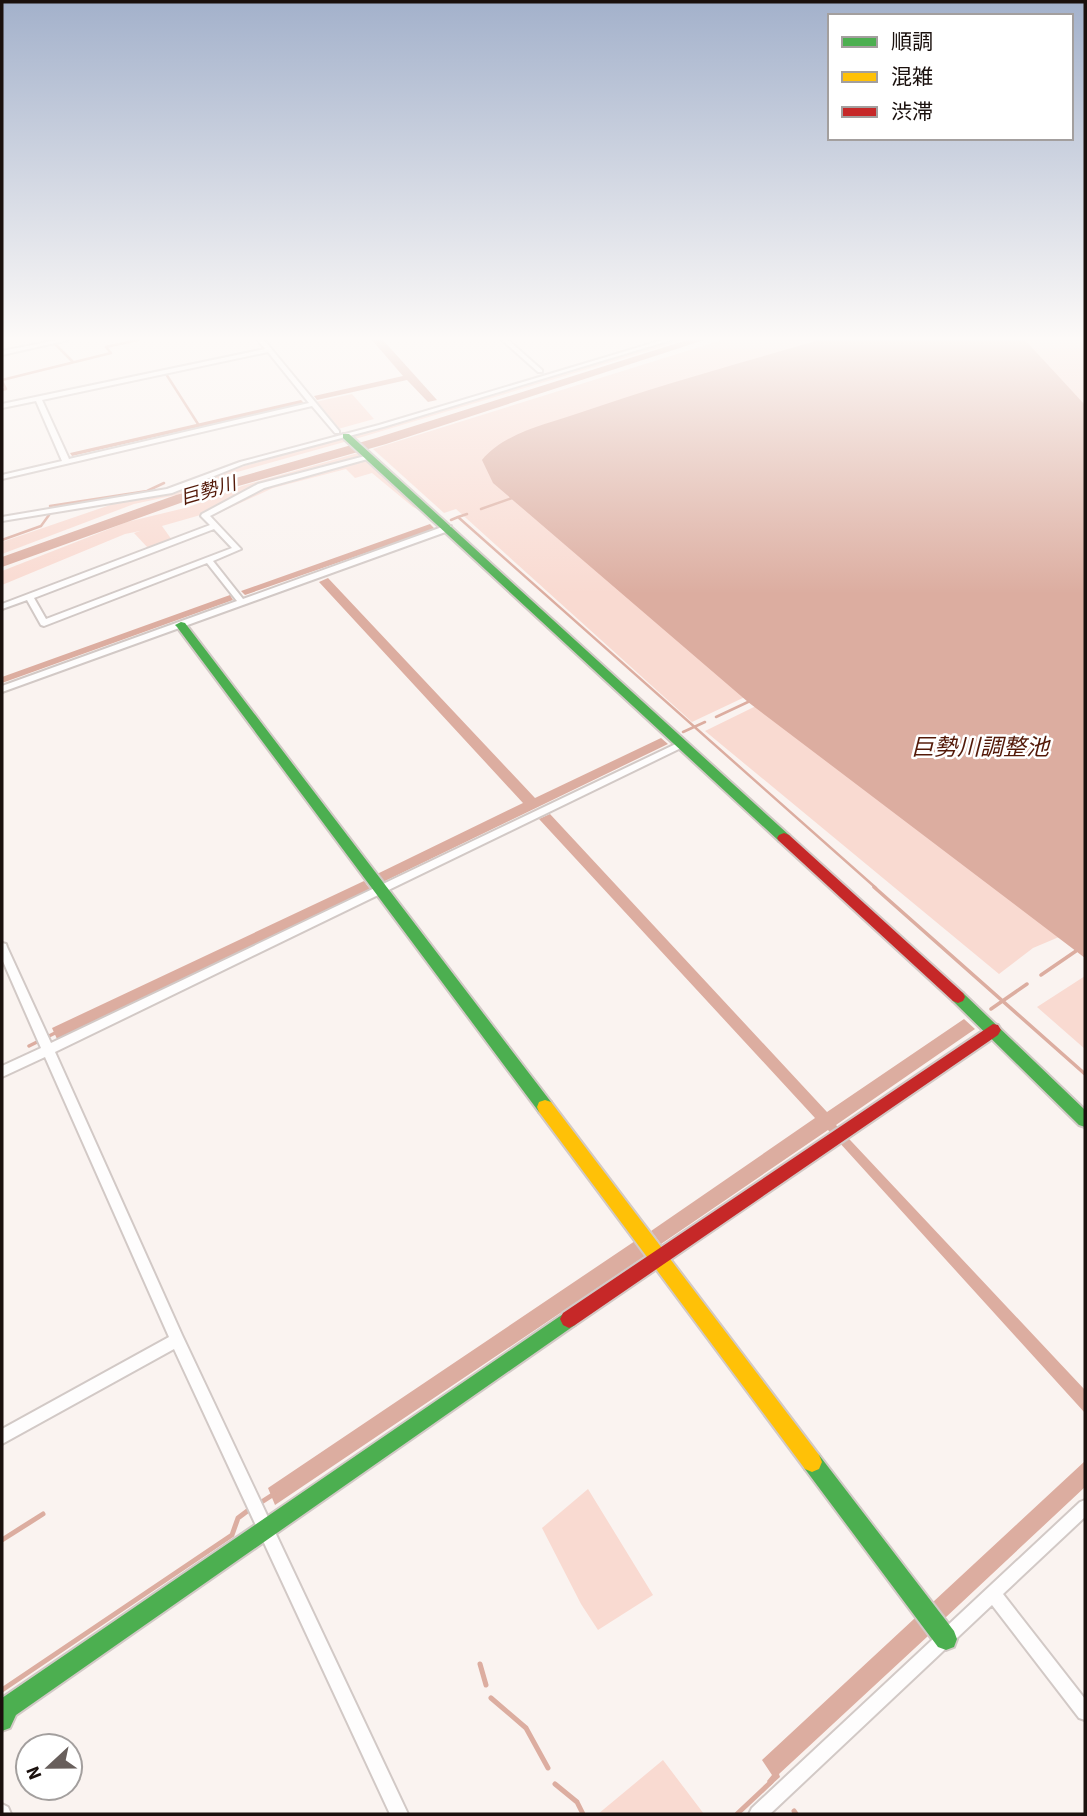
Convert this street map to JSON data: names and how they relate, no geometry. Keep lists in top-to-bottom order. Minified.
{"water":["巨勢川","巨勢川調整池"],"legend":["順調","混雑","渋滞"],"north":"left"}
